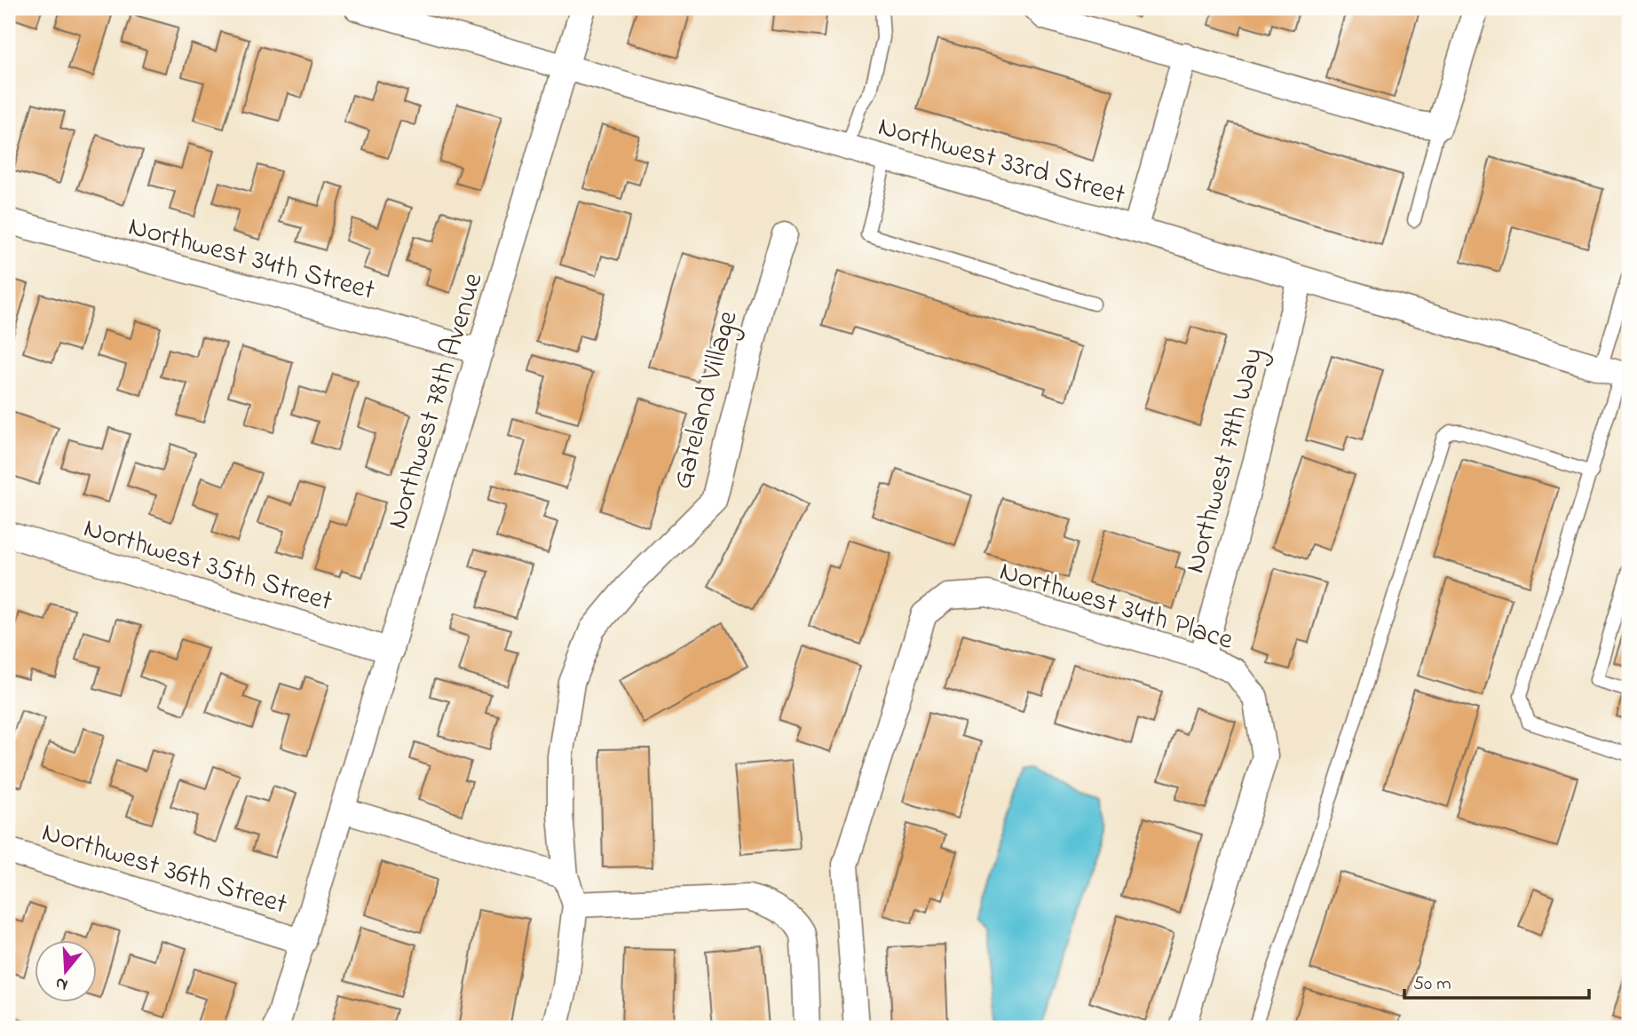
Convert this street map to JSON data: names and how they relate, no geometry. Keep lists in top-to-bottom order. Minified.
{"streets":{"street":["Northwest 33rd Street","Northwest 34th Street","Gateland Village","Northwest 78th Avenue","Northwest 79th Way","Northwest 35th Street","Northwest 34th Place","Northwest 36th Street"]},"crossings":[["Northwest 33rd Street","Northwest 78th Avenue"],["Northwest 33rd Street","Northwest 79th Way"],["Northwest 34th Street","Northwest 78th Avenue"],["Northwest 78th Avenue","Northwest 35th Street"],["Northwest 78th Avenue","Northwest 36th Street"],["Northwest 79th Way","Northwest 34th Place"]],"scale_bar":"50 m","north":"bottom"}
